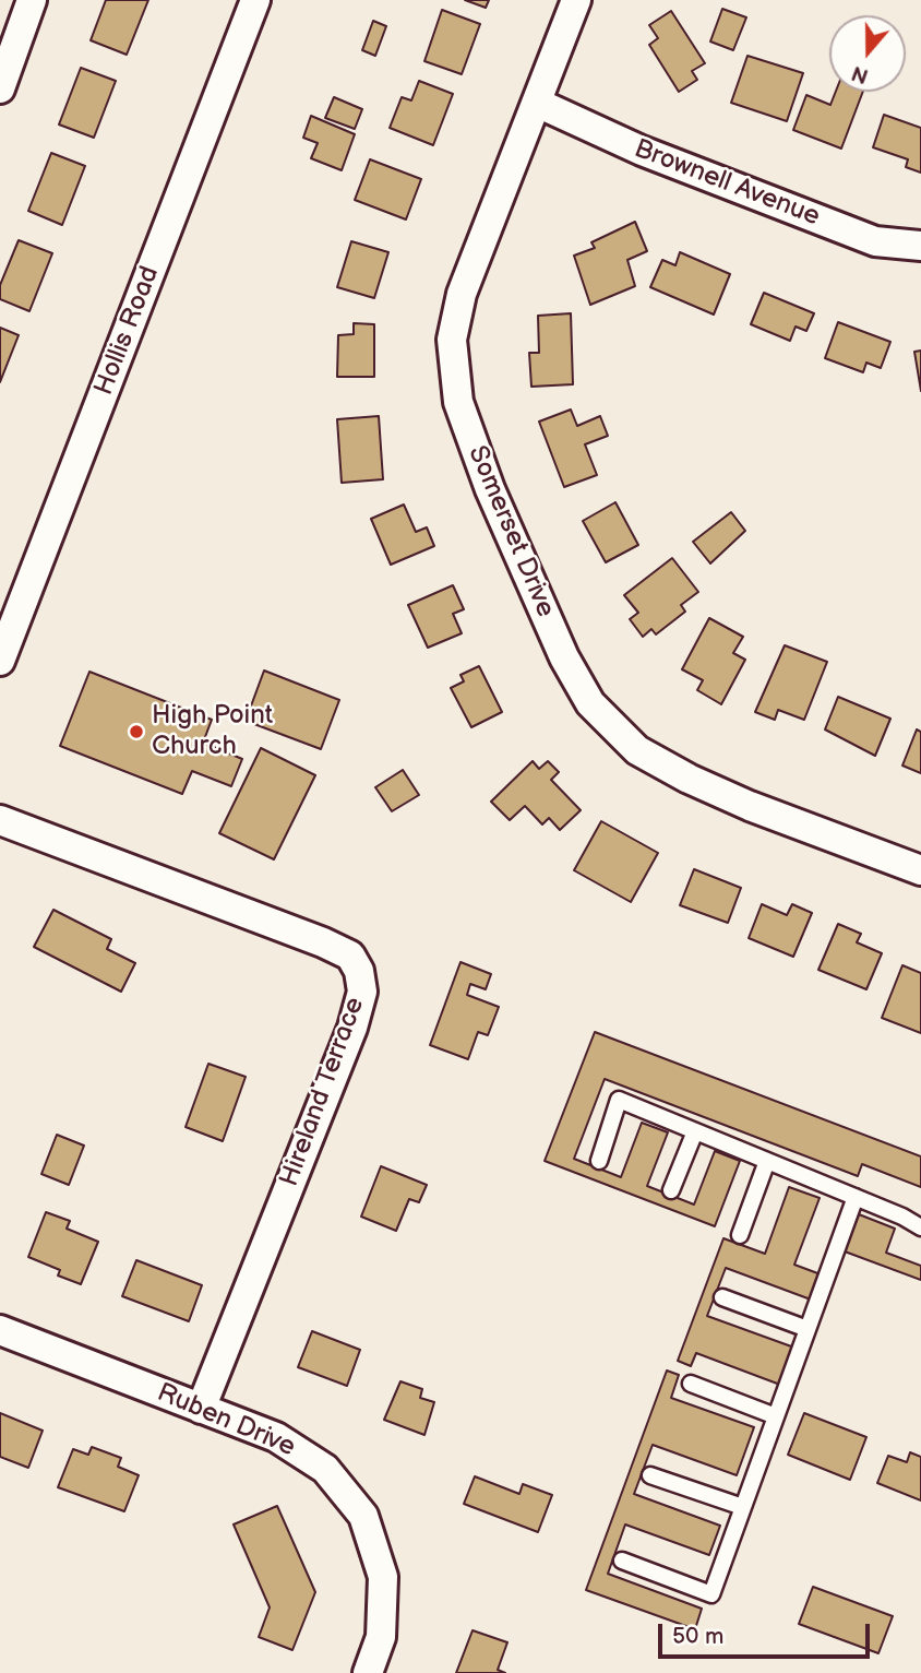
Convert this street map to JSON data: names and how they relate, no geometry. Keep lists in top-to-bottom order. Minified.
{"streets":{"street":["Brownell Avenue","Hollis Road","Somerset Drive","Hireland Terrace","Ruben Drive"]},"crossings":[["Brownell Avenue","Somerset Drive"],["Hireland Terrace","Ruben Drive"]],"places":["High Point Church"],"scale_bar":"50 m","north":"bottom"}
